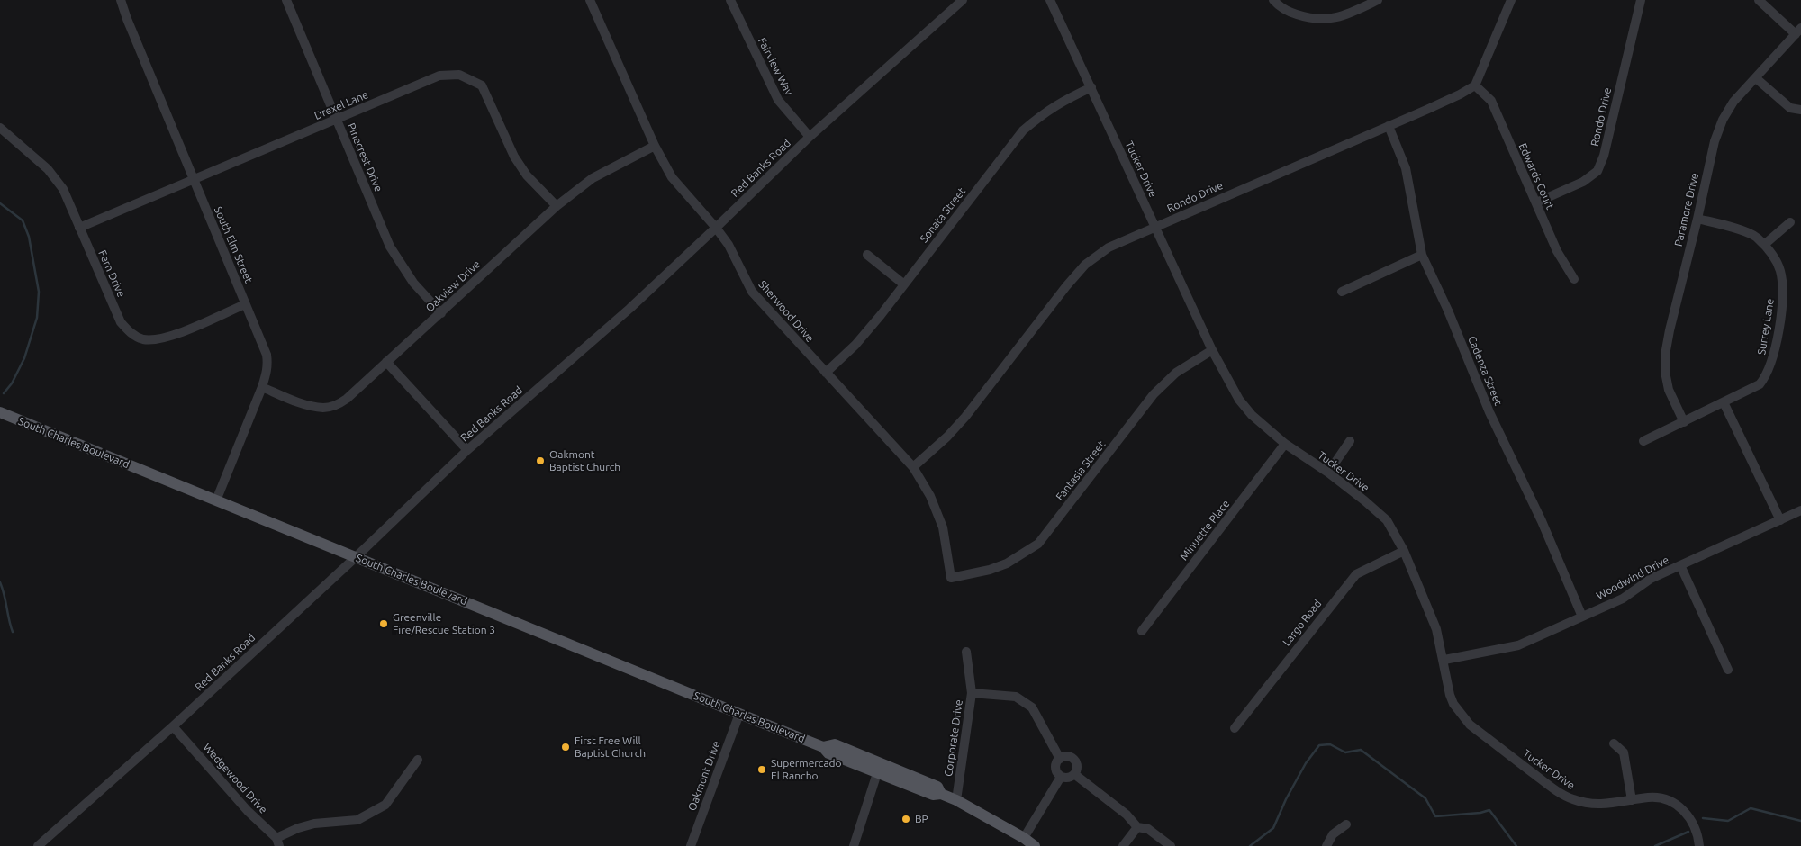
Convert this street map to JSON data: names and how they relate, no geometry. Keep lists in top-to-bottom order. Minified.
{"streets":{"main road":["South Charles Boulevard"],"street":["Fairview Way","Drexel Lane","Rondo Drive","Pinecrest Drive","Red Banks Road","Tucker Drive","Edwards Court","Paramore Drive","Sonata Street","South Elm Street","Fern Drive","Oakview Drive","Sherwood Drive","Surrey Lane","Cadenza Street","Fantasia Street","Minuette Place","Woodwind Drive","Largo Road","Corporate Drive","Oakmont Drive","Wedgewood Drive"]},"crossings":[["Fairview Way","Red Banks Road"],["Drexel Lane","Pinecrest Drive"],["Drexel Lane","South Elm Street"],["Drexel Lane","Fern Drive"],["Drexel Lane","Oakview Drive"],["Rondo Drive","Tucker Drive"],["Rondo Drive","Edwards Court"],["Rondo Drive","Sherwood Drive"],["Rondo Drive","Cadenza Street"],["Pinecrest Drive","Oakview Drive"],["Red Banks Road","Sherwood Drive"],["Red Banks Road","South Charles Boulevard"],["Red Banks Road","Wedgewood Drive"],["Tucker Drive","Sonata Street"],["Tucker Drive","Fantasia Street"],["Tucker Drive","Minuette Place"],["Tucker Drive","Woodwind Drive"],["Tucker Drive","Largo Road"],["Paramore Drive","Surrey Lane"],["Sonata Street","Sherwood Drive"],["South Elm Street","Fern Drive"],["South Elm Street","Oakview Drive"],["South Elm Street","South Charles Boulevard"],["Oakview Drive","Sherwood Drive"],["Sherwood Drive","Fantasia Street"],["Cadenza Street","Woodwind Drive"],["South Charles Boulevard","Corporate Drive"],["South Charles Boulevard","Oakmont Drive"]],"places":["Oakmont Baptist Church","Greenville Fire/Rescue Station 3","First Free Will Baptist Church","Supermercado El Rancho","BP"]}
